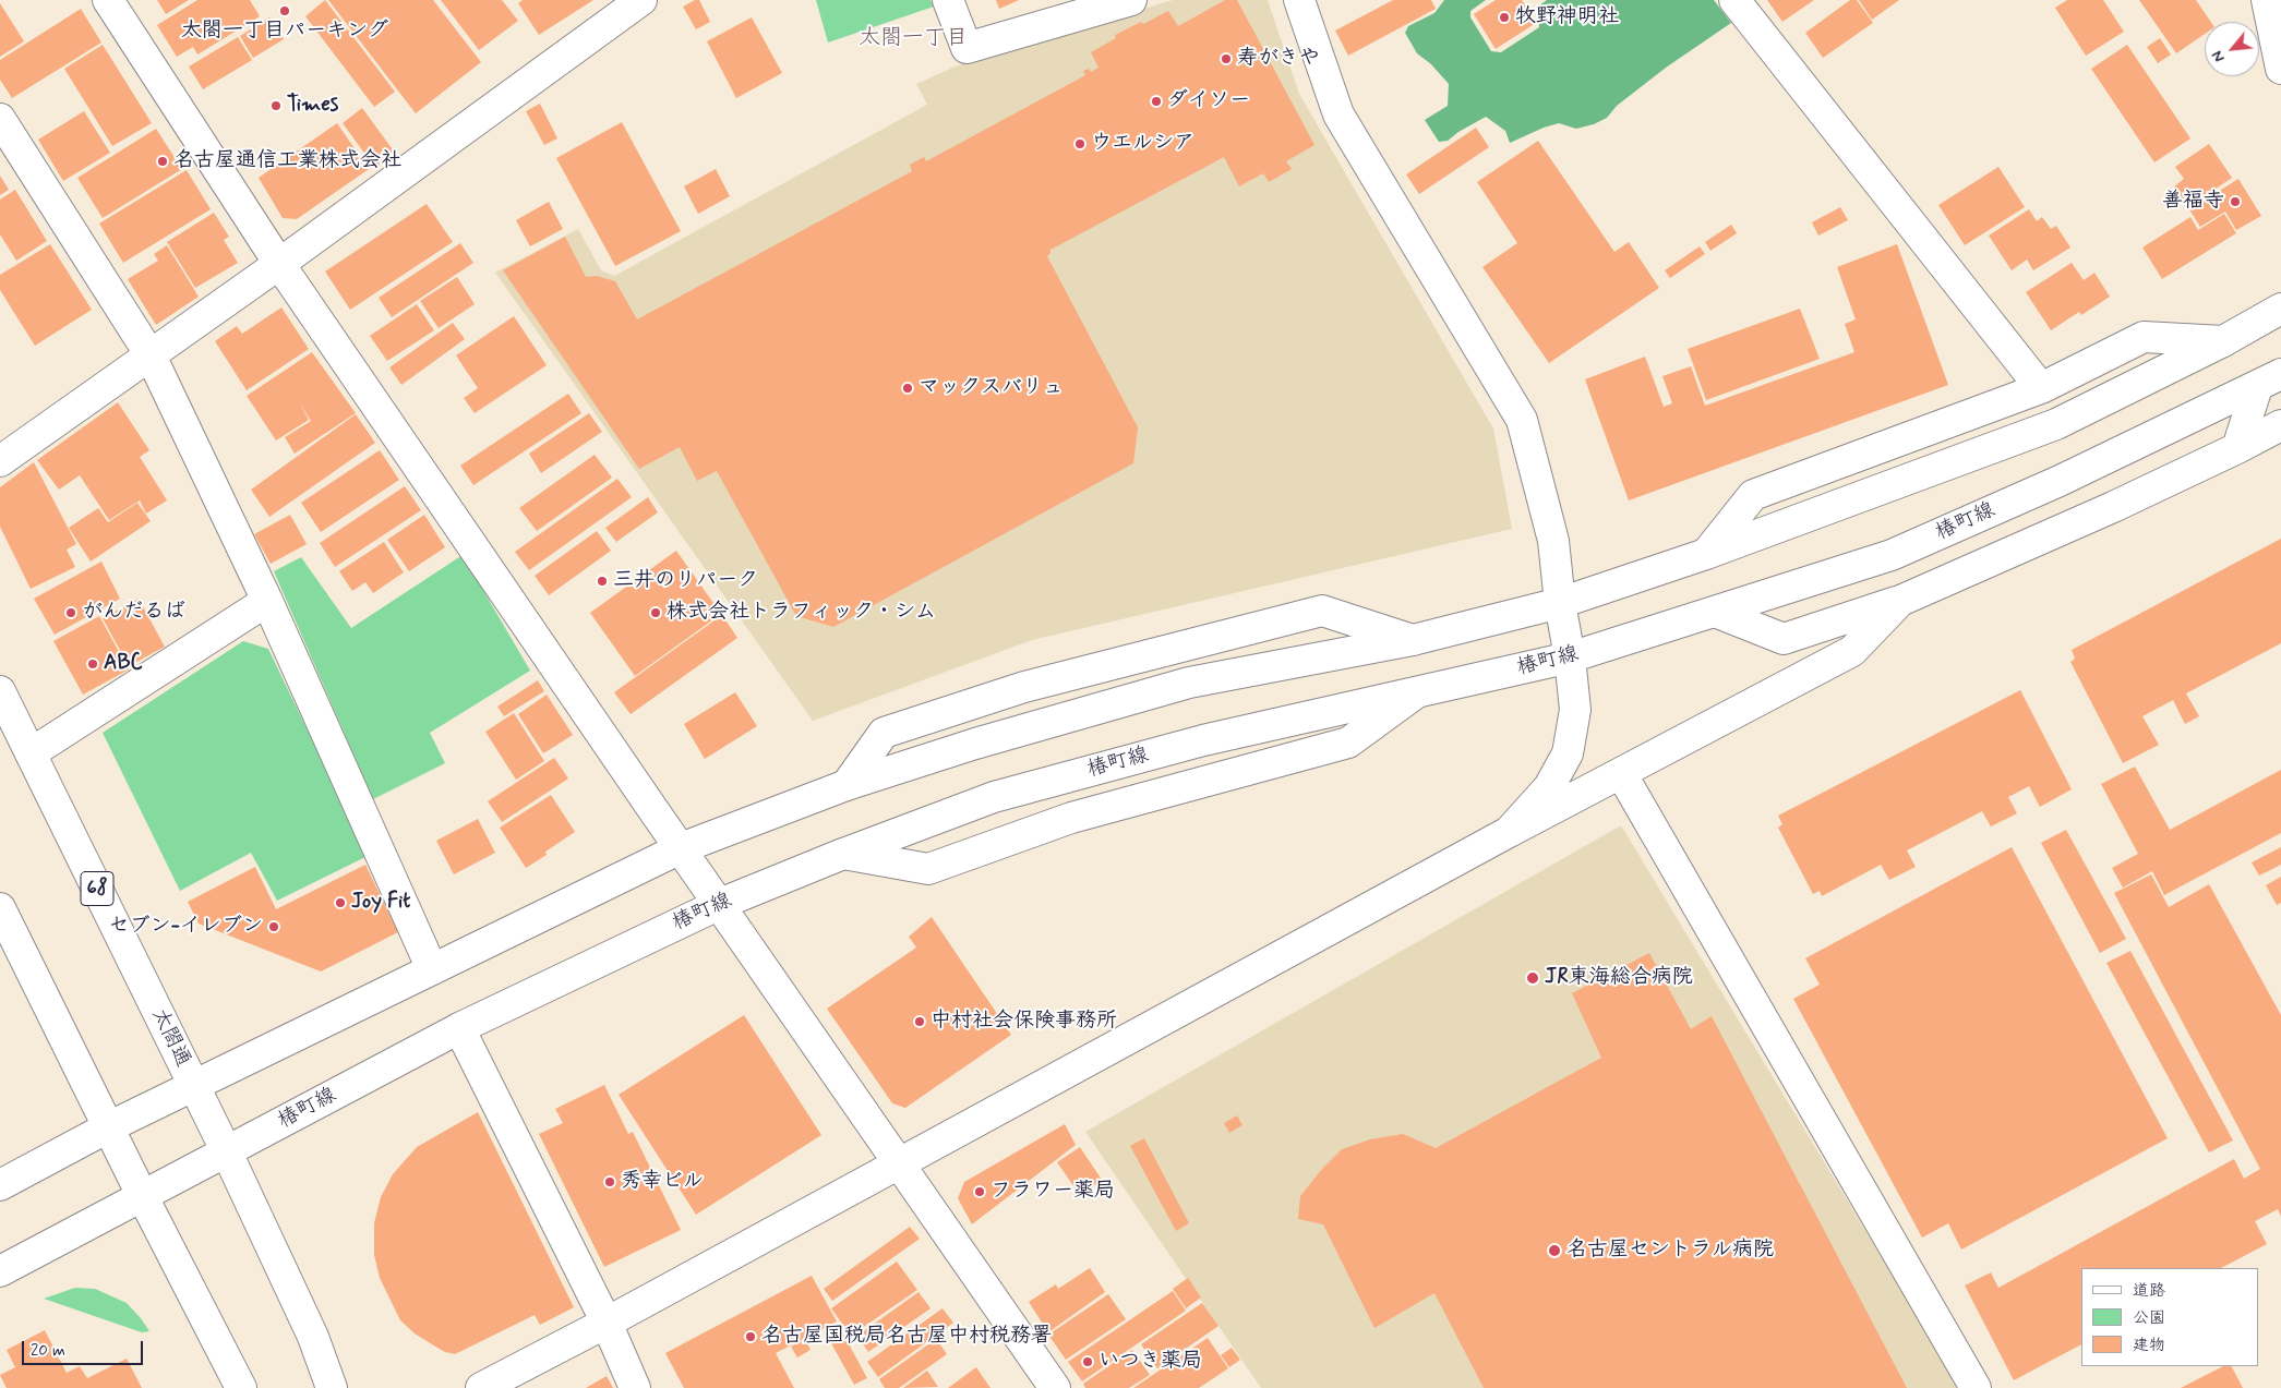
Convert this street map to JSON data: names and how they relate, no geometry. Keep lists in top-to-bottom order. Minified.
{"streets":{"street":["椿町線","68","太閤通"]},"crossings":[["椿町線","太閤通"]],"districts":["太閤一丁目"],"places":["太閤一丁目パーキング","牧野神明社","寿がきや","ダイソー","Times","ウエルシア","名古屋通信工業株式会社","善福寺","マックスバリュ","三井のリパーク","がんだるば","株式会社トラフィック・シム","ABC","Joy Fit","セブン-イレブン","JR東海総合病院","中村社会保険事務所","秀幸ビル","フラワー薬局","名古屋セントラル病院","名古屋国税局名古屋中村税務署","いつき薬局"],"legend":["道路","公園","建物"],"scale_bar":"20 m","north":"bottom left"}
